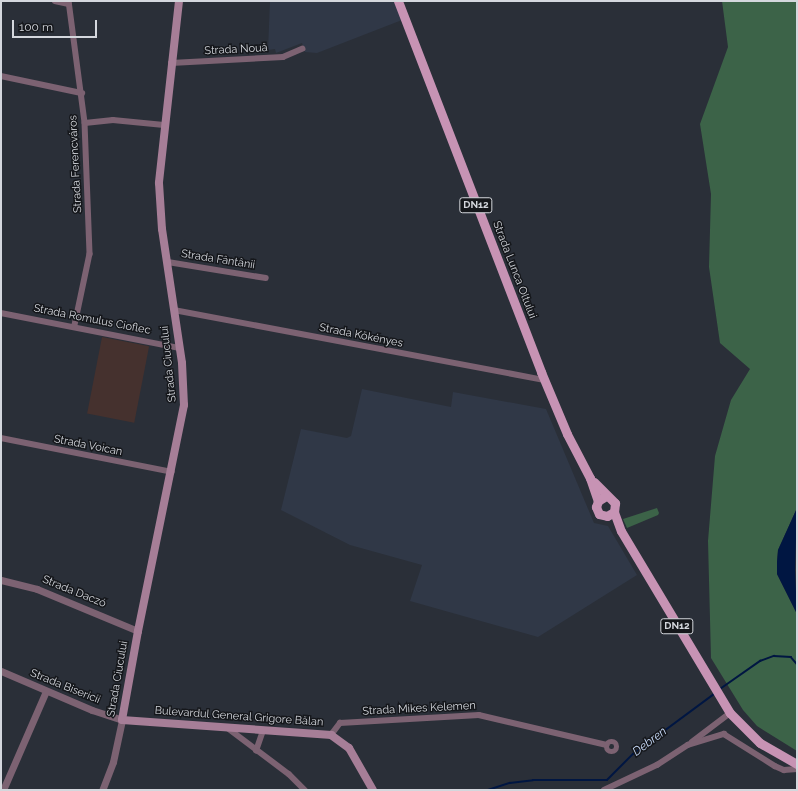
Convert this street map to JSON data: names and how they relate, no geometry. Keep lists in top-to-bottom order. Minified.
{"streets":{"main road":["DN12","Strada Lunca Oltului","Strada Ciucului","Bulevardul General Grigore Bălan"],"street":["Strada Nouă","Strada Ferencváros","Strada Fântânii","Strada Romulus Cioflec","Strada Kökényes","Strada Voican","Strada Daczó","Strada Bisericii","Strada Mikes Kelemen"]},"crossings":[["Strada Nouă","Strada Ciucului"],["Strada Ferencváros","Strada Romulus Cioflec"],["Strada Fântânii","Strada Ciucului"],["Strada Lunca Oltului","Strada Kökényes"],["Strada Romulus Cioflec","Strada Ciucului"],["Strada Kökényes","Strada Ciucului"],["Strada Ciucului","Strada Voican"],["Strada Ciucului","Strada Daczó"],["Strada Ciucului","Strada Bisericii"],["Strada Ciucului","Bulevardul General Grigore Bălan"],["Strada Bisericii","Bulevardul General Grigore Bălan"],["Strada Mikes Kelemen","Bulevardul General Grigore Bălan"]],"water":["Debren"],"scale_bar":"100 m"}
